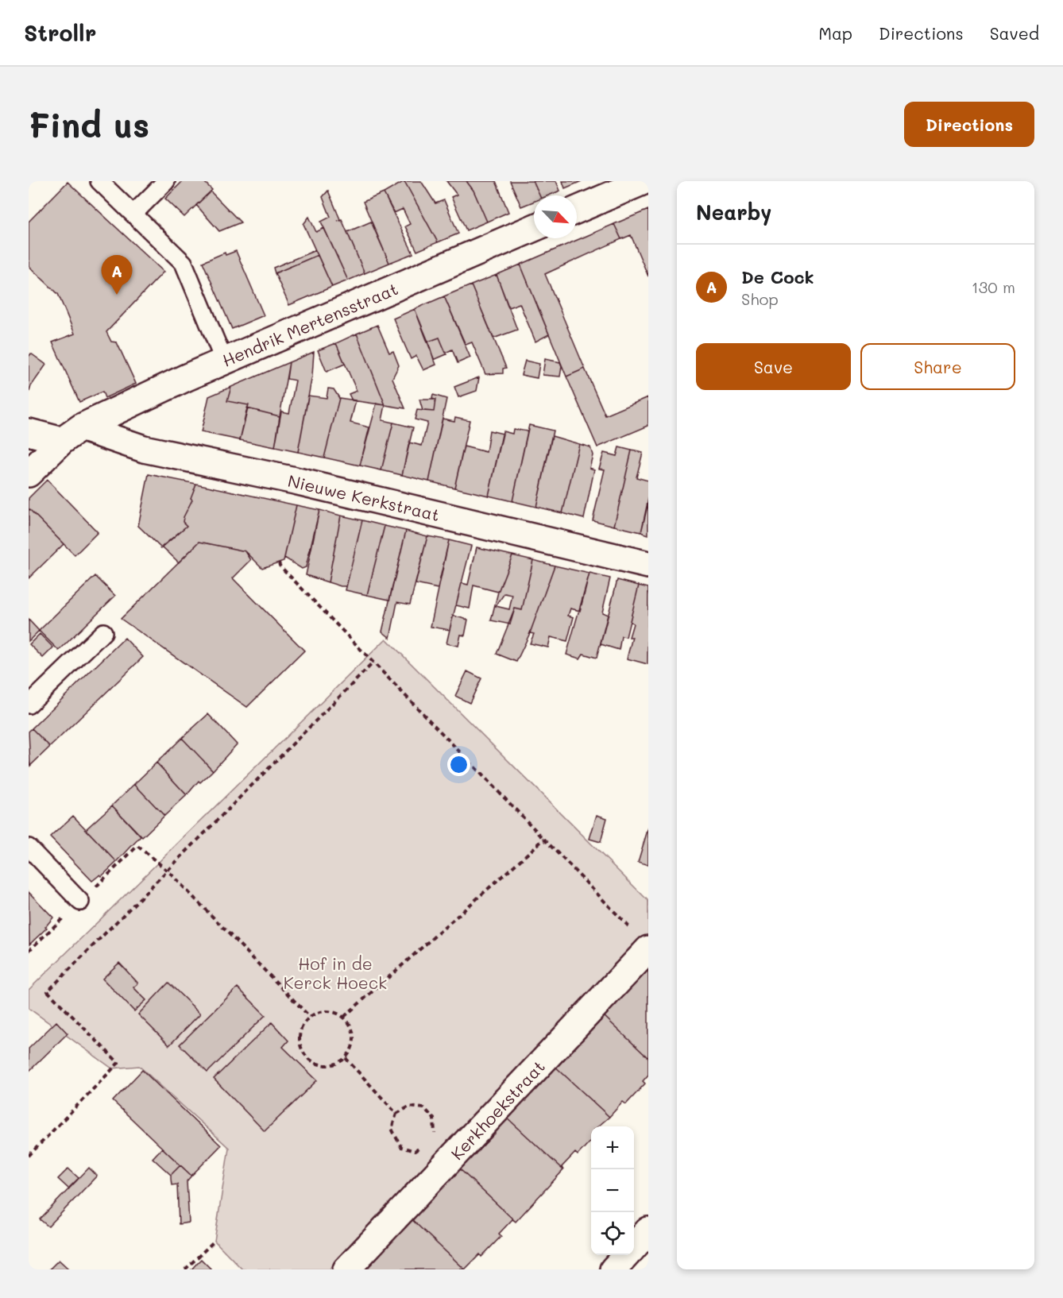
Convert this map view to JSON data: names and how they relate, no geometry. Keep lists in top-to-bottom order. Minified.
{"streets":{"street":["Hendrik Mertensstraat","Nieuwe Kerkstraat","Kerkhoekstraat"]},"crossings":[["Hendrik Mertensstraat","Nieuwe Kerkstraat"]],"parks":["Hof in de Kerck Hoeck"],"north":"bottom right","page":{"header":"Strollr","nav":["Map","Directions","Saved"],"buttons":["Directions",["Save","Share"]],"title":"Find us","heading":"Nearby","list":[{"mark":"A","name":"De Cock","note":"Shop","value":"130 m"}],"pins":"A","map_buttons":["+","−"]}}
